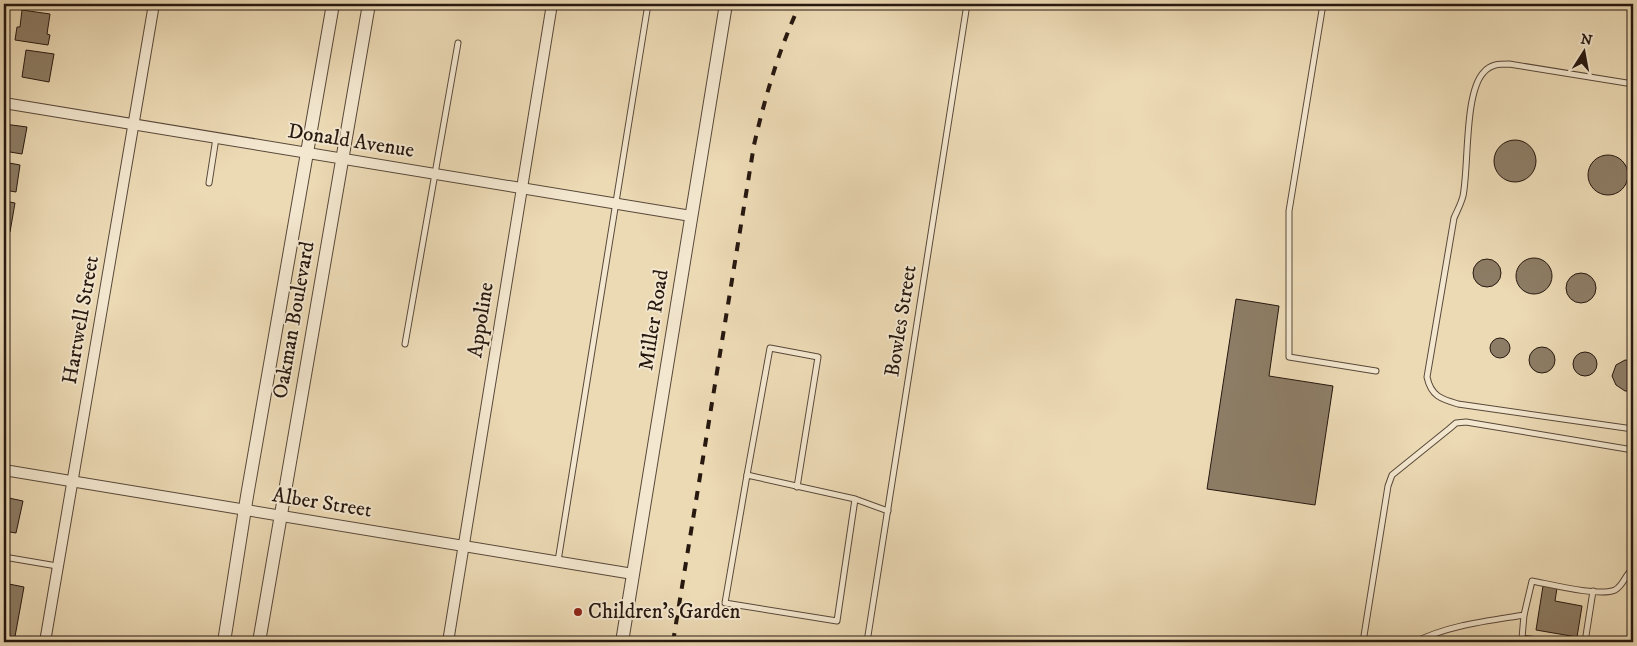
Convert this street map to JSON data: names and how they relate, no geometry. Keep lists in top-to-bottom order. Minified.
{"streets":{"street":["Donald Avenue","Hartwell Street","Oakman Boulevard","Appoline","Miller Road","Alber Street"],"lane":["Bowles Street"]},"crossings":[["Donald Avenue","Hartwell Street"],["Donald Avenue","Oakman Boulevard"],["Donald Avenue","Appoline"],["Donald Avenue","Miller Road"],["Hartwell Street","Alber Street"],["Oakman Boulevard","Alber Street"],["Appoline","Alber Street"],["Miller Road","Alber Street"]],"places":["Children's Garden"],"north":"top"}
